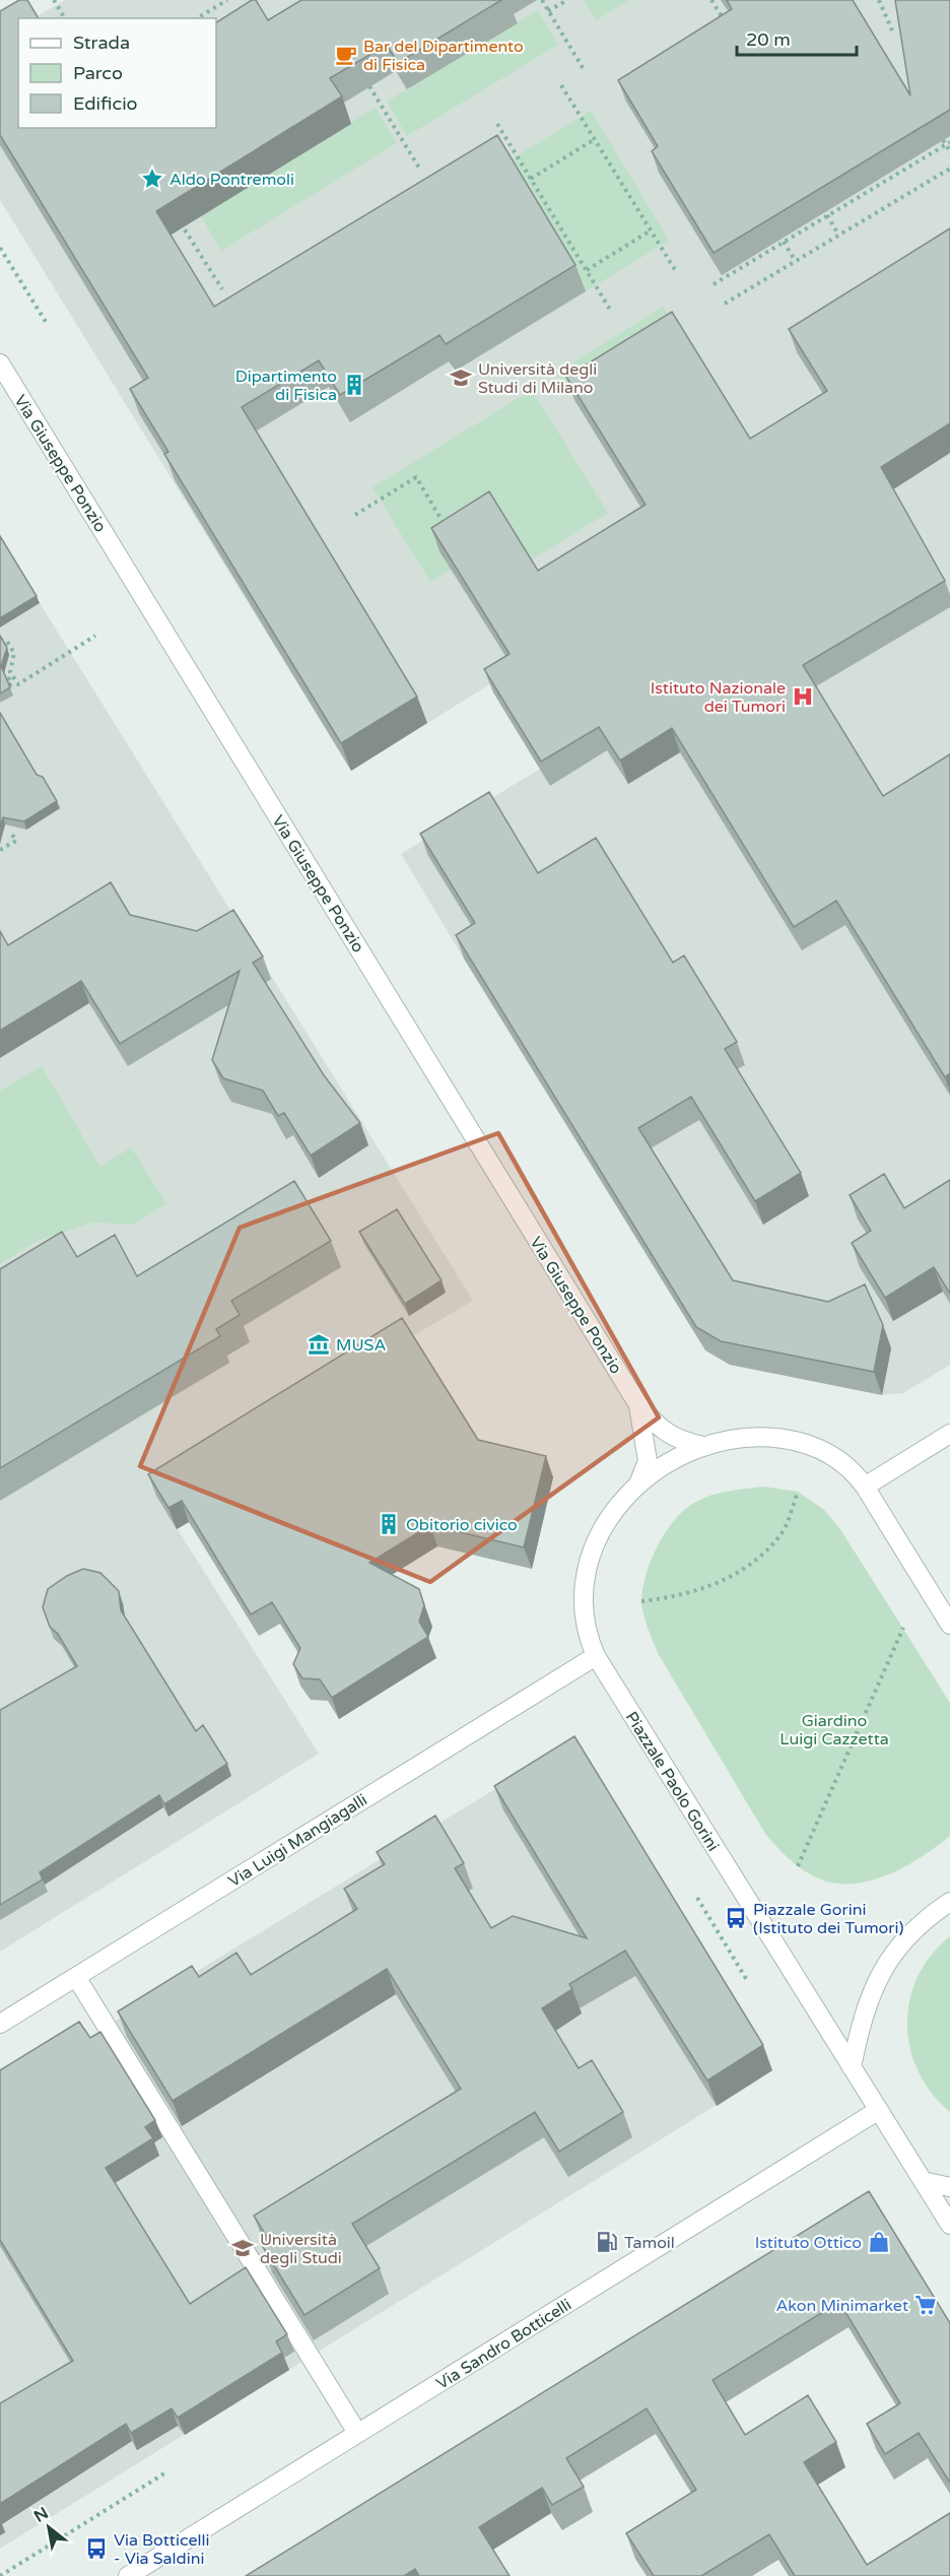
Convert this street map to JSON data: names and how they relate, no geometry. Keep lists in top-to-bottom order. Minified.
{"streets":{"street":["Via Giuseppe Ponzio","Piazzale Paolo Gorini","Via Luigi Mangiagalli","Via Sandro Botticelli"]},"crossings":[["Via Giuseppe Ponzio","Piazzale Paolo Gorini"],["Piazzale Paolo Gorini","Via Luigi Mangiagalli"],["Piazzale Paolo Gorini","Via Sandro Botticelli"]],"parks":["Giardino Luigi Cazzetta"],"places":{"cafe":["Bar del Dipartimento di Fisica"],"place":["Aldo Pontremoli"],"school or university":["Università degli Studi di Milano","Università degli Studi"],"building":["Dipartimento di Fisica","Obitorio civico"],"hospital":["Istituto Nazionale dei Tumori"],"museum":["MUSA"],"bus stop":["Piazzale Gorini (Istituto dei Tumori)","Via Botticelli - Via Saldini"],"fuel station":["Tamoil"],"shop":["Istituto Ottico"],"supermarket":["Akon Minimarket"]},"legend":["Strada","Parco","Edificio"],"scale_bar":"20 m","north":"top left"}
